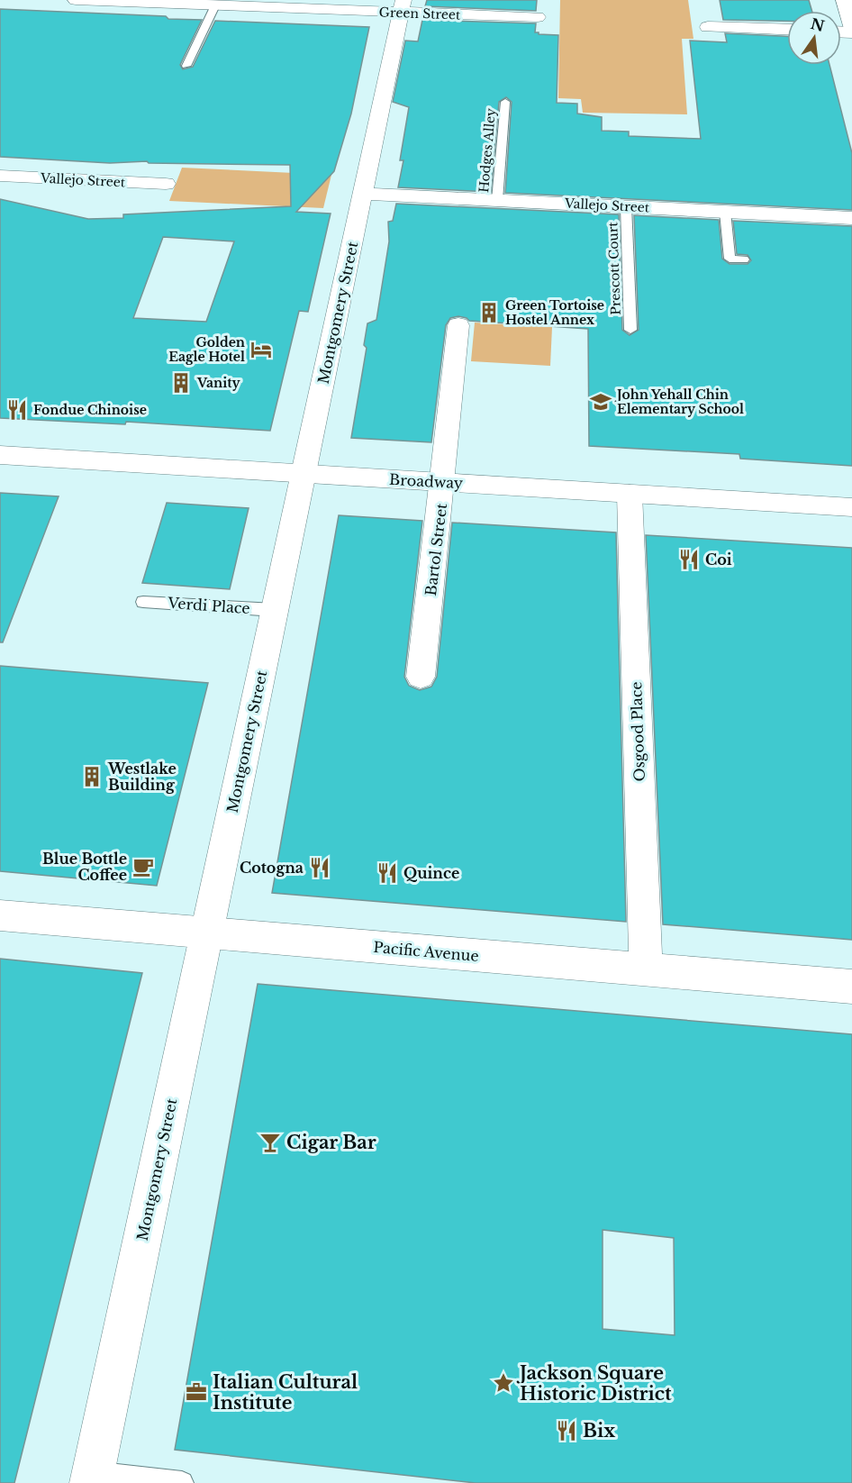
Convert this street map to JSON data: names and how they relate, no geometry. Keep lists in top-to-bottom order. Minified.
{"streets":{"street":["Green Street","Vallejo Street","Montgomery Street","Broadway","Bartol Street","Osgood Place","Pacific Avenue"],"lane":["Hodges Alley","Prescott Court","Verdi Place"]},"crossings":[["Green Street","Montgomery Street"],["Hodges Alley","Vallejo Street"],["Vallejo Street","Prescott Court"],["Vallejo Street","Montgomery Street"],["Montgomery Street","Broadway"],["Montgomery Street","Verdi Place"],["Montgomery Street","Pacific Avenue"],["Broadway","Bartol Street"],["Broadway","Osgood Place"],["Osgood Place","Pacific Avenue"]],"places":{"building":["Green Tortoise Hostel Annex","Vanity","Westlake Building"],"hotel":["Golden Eagle Hotel"],"school or university":["John Yehall Chin Elementary School"],"restaurant":["Fondue Chinoise","Coi","Cotogna","Quince","Bix"],"cafe":["Blue Bottle Coffee"],"bar":["Cigar Bar"],"place":["Jackson Square Historic District"],"office":["Italian Cultural Institute"]},"north":"top"}
